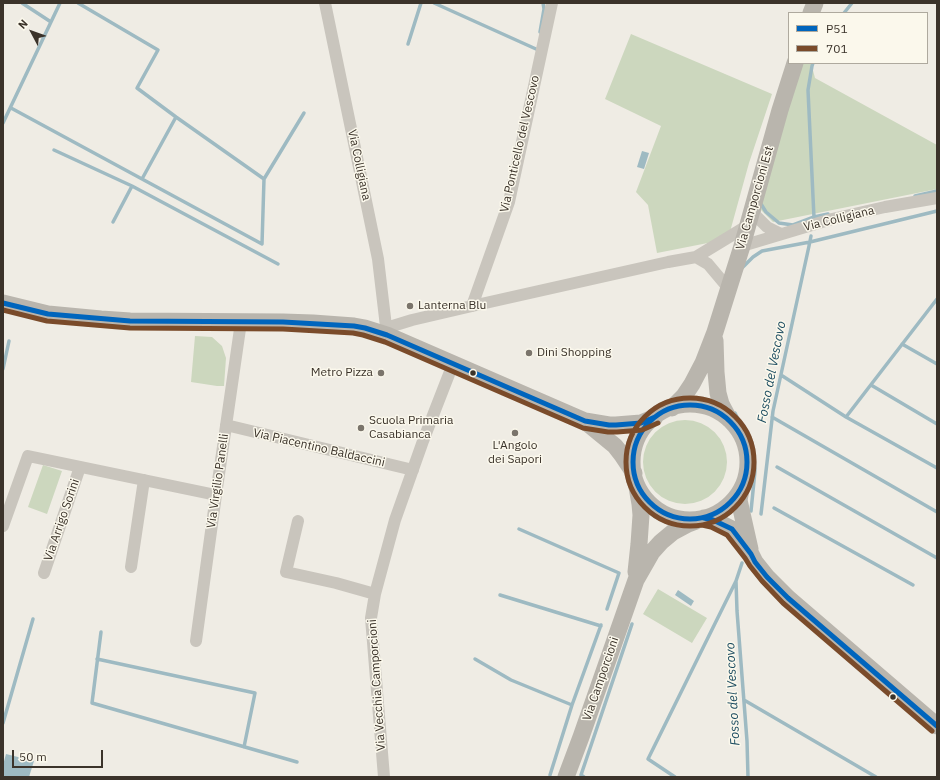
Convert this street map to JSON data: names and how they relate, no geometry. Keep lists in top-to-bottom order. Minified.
{"streets":{"main road":["Via Camporcioni Est","Via Camporcioni"],"street":["Via Ponticello del Vescovo","Via Colligiana","Via Piacentino Baldaccini","Via Virgilio Panelli","Via Arrigo Sorini","Via Vecchia Camporcioni"]},"crossings":[["Via Colligiana","Via Camporcioni Est"],["Via Piacentino Baldaccini","Via Virgilio Panelli"],["Via Piacentino Baldaccini","Via Vecchia Camporcioni"],["Via Virgilio Panelli","Via Arrigo Sorini"]],"water":["Fosso del Vescovo"],"places":["Lanterna Blu","Dini Shopping","Metro Pizza","Scuola Primaria Casabianca","L'Angolo dei Sapori"],"lines":["transit line P51","transit line 701"],"legend":["P51","701"],"scale_bar":"50 m","north":"top left"}
